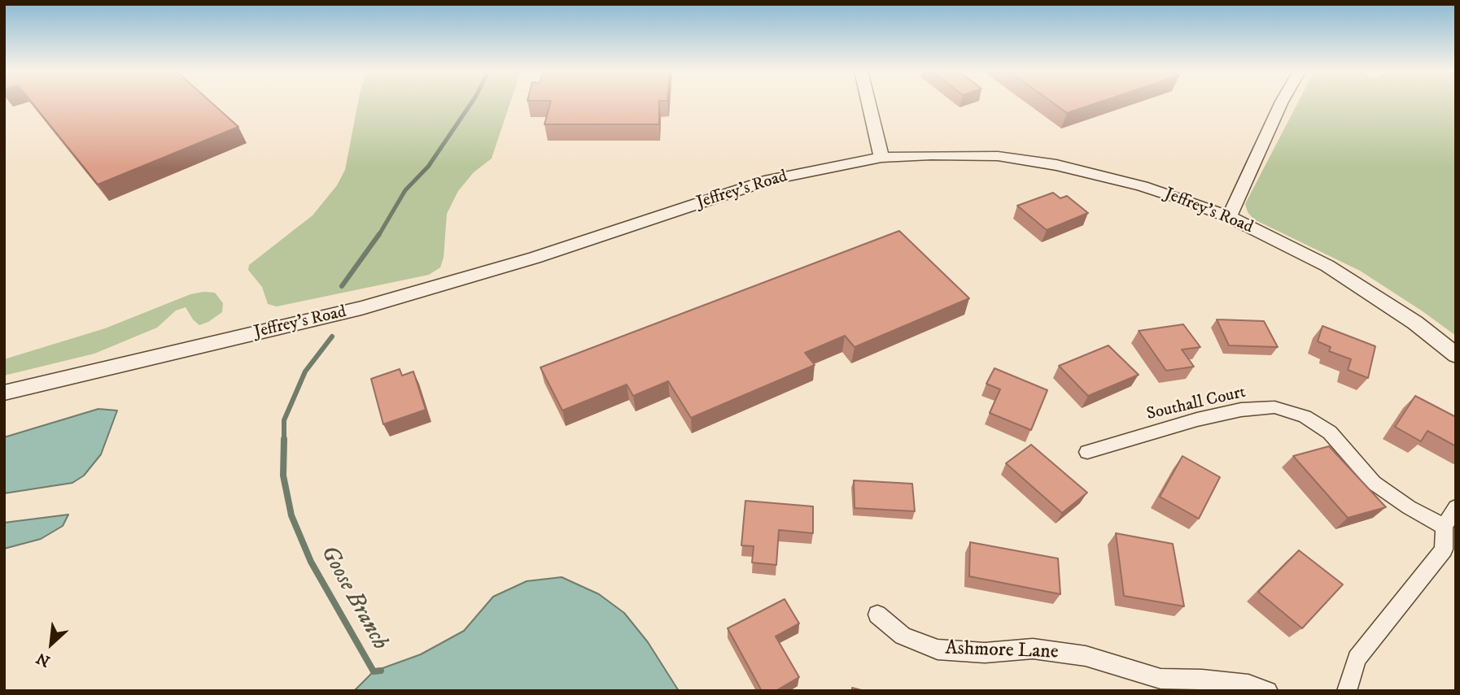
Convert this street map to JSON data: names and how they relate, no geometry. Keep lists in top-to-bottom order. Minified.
{"streets":{"street":["Jeffrey's Road","Southall Court","Ashmore Lane"]},"water":["Goose Branch"],"north":"bottom left"}
